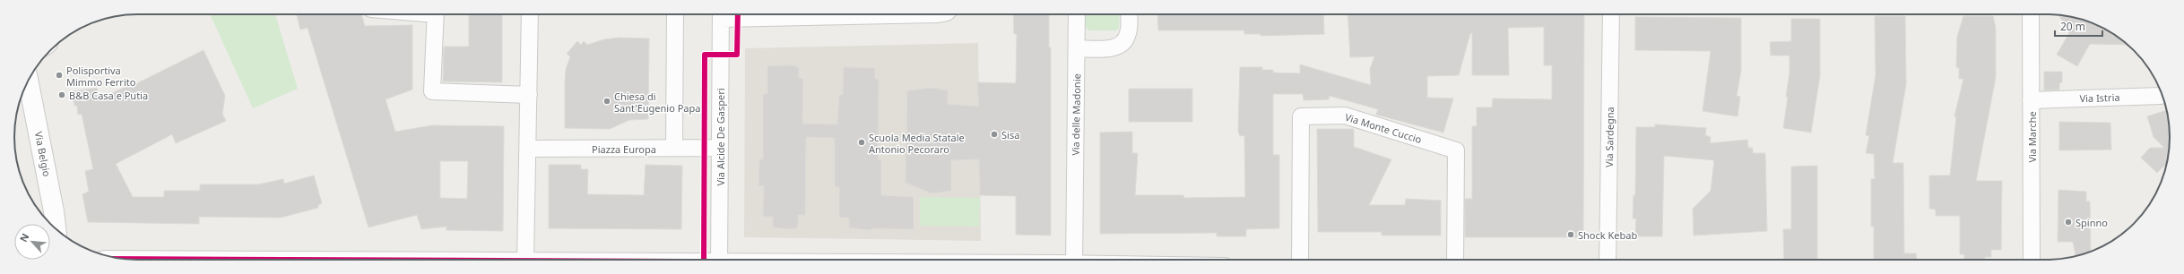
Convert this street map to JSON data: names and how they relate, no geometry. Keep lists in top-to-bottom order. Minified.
{"streets":{"street":["Via Istria","Via delle Madonie","Via Monte Cuccio","Via Alcide De Gasperi","Via Sardegna","Via Marche","Piazza Europa","Via Belgio"]},"crossings":[["Via Istria","Via Marche"],["Via Alcide De Gasperi","Piazza Europa"]],"places":["Polisportiva Mimmo Ferrito","B&B Casa e Putia","Chiesa di Sant'Eugenio Papa","Sisa","Scuola Media Statale Antonio Pecoraro","Spinno","Shock Kebab"],"scale_bar":"20 m","north":"top left"}
